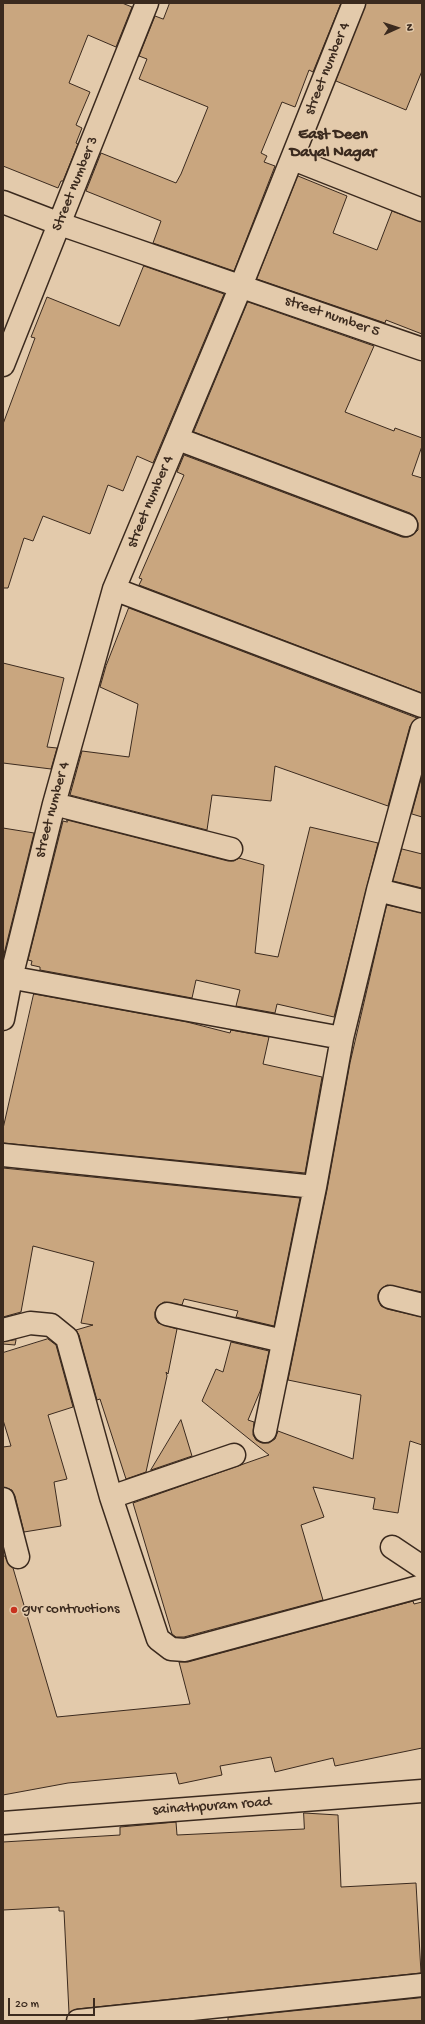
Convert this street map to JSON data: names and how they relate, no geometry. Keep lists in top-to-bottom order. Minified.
{"streets":{"street":["street number 4","Street number 3","street number 5","sainathpuram road"]},"crossings":[["street number 4","street number 5"],["Street number 3","street number 5"]],"districts":["East Deen Dayal Nagar"],"places":["gvr contructions"],"scale_bar":"20 m","north":"right"}
